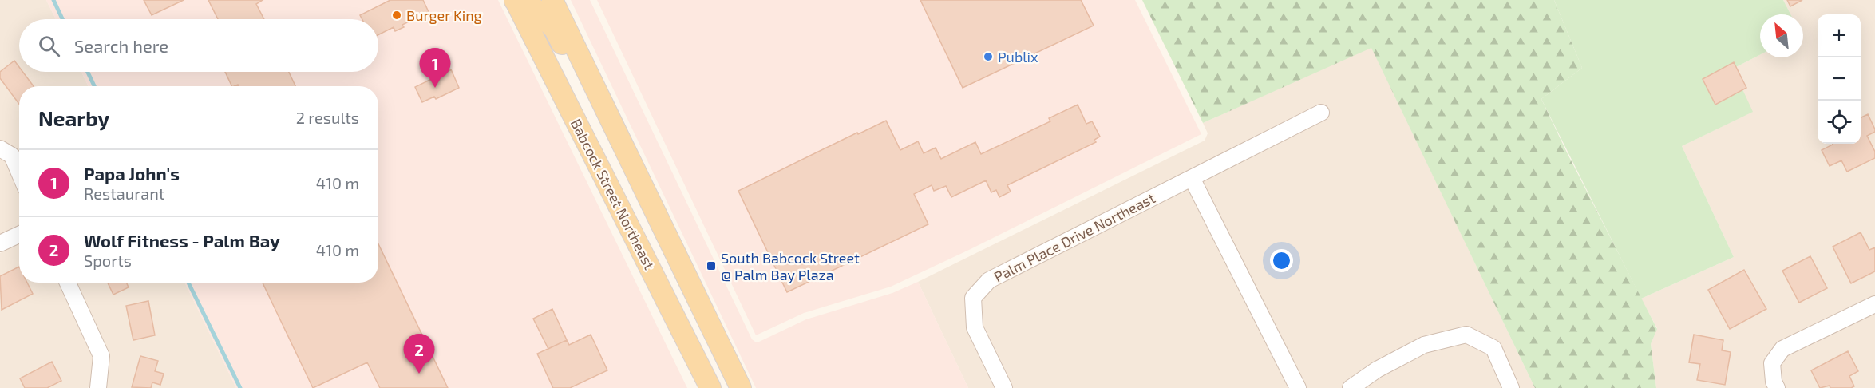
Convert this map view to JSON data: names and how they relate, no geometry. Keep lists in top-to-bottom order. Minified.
{"streets":{"main road":["Babcock Street Northeast"],"street":["Palm Place Drive Northeast"]},"places":{"other":["Burger King","Publix"],"transit":["South Babcock Street @ Palm Bay Plaza"]},"north":"top left","page":{"map_buttons":["+","−"],"search":"Search here","pins":["1","2"],"heading":["Nearby","2 results"],"list":[{"mark":"1","name":"Papa John's","note":"Restaurant","value":"410 m"},{"mark":"2","name":"Wolf Fitness - Palm Bay","note":"Sports","value":"410 m"}]}}
